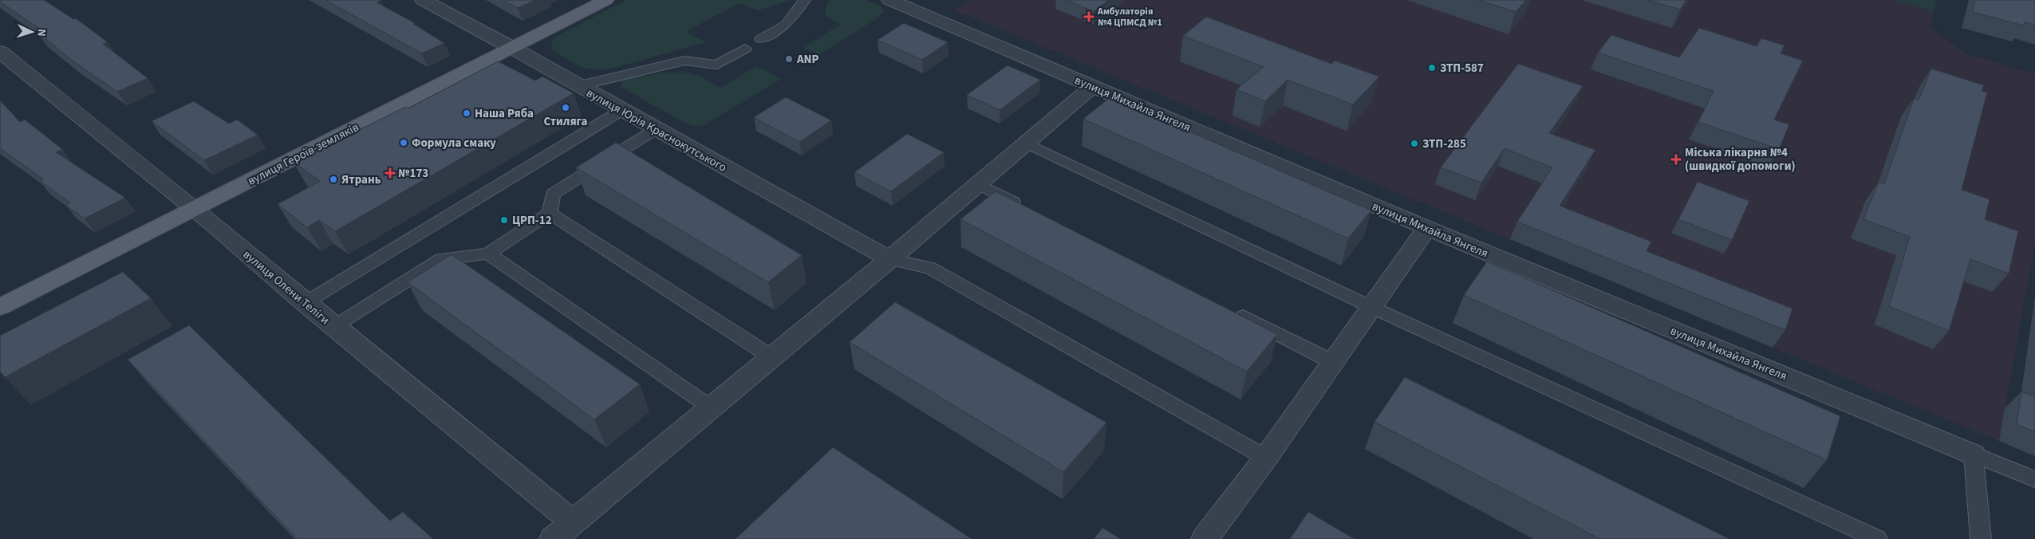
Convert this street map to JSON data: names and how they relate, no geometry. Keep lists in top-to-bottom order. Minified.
{"streets":{"main road":["вулиця Героїв-земляків"],"street":["вулиця Михайла Янгеля","вулиця Юрія Краснокутського","вулиця Олени Теліги"]},"crossings":[["вулиця Юрія Краснокутського","вулиця Героїв-земляків"],["вулиця Героїв-земляків","вулиця Олени Теліги"]],"places":{"health":["Амбулаторія №4 ЦПМСД №1","Міська лікарня №4 (швидкої допомоги)","№173"],"other":["ANP","ЗТП-587","Стиляга","Наша Ряба","Формула смаку","ЗТП-285","Ятрань","ЦРП-12"]},"north":"right"}
